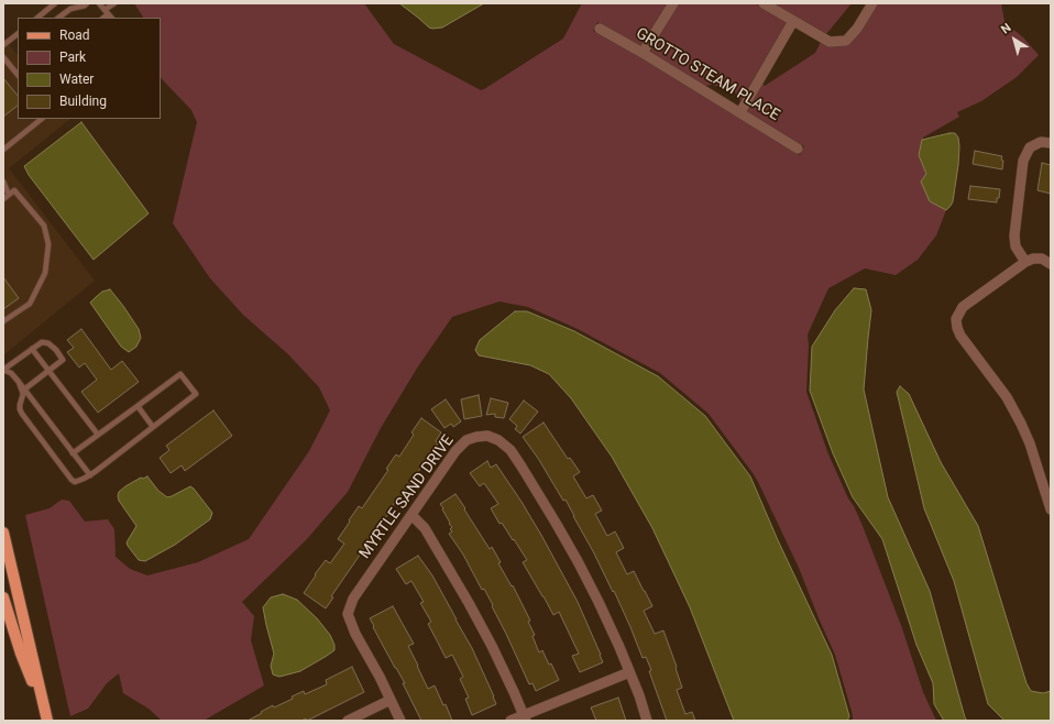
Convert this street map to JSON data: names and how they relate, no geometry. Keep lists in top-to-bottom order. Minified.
{"streets":{"street":["GROTTO STEAM PLACE","MYRTLE SAND DRIVE"]},"legend":["Road","Park","Water","Building"],"north":"top left"}
